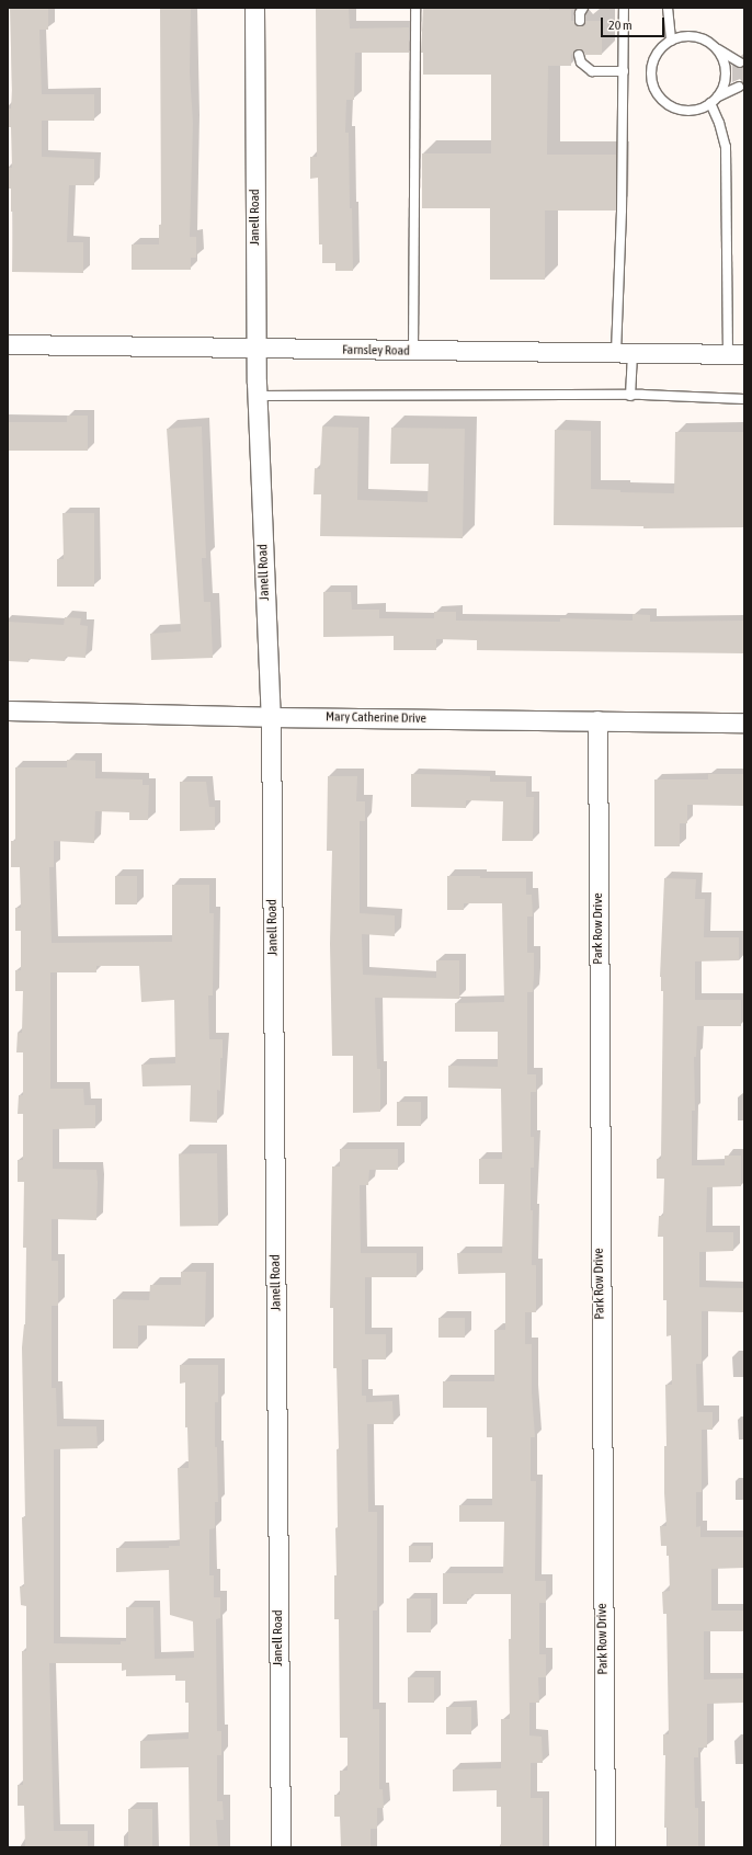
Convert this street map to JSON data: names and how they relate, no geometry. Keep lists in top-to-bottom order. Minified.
{"streets":{"street":["Janell Road","Farnsley Road","Mary Catherine Drive","Park Row Drive"]},"crossings":[["Janell Road","Farnsley Road"],["Janell Road","Mary Catherine Drive"],["Mary Catherine Drive","Park Row Drive"]],"scale_bar":"20 m"}
